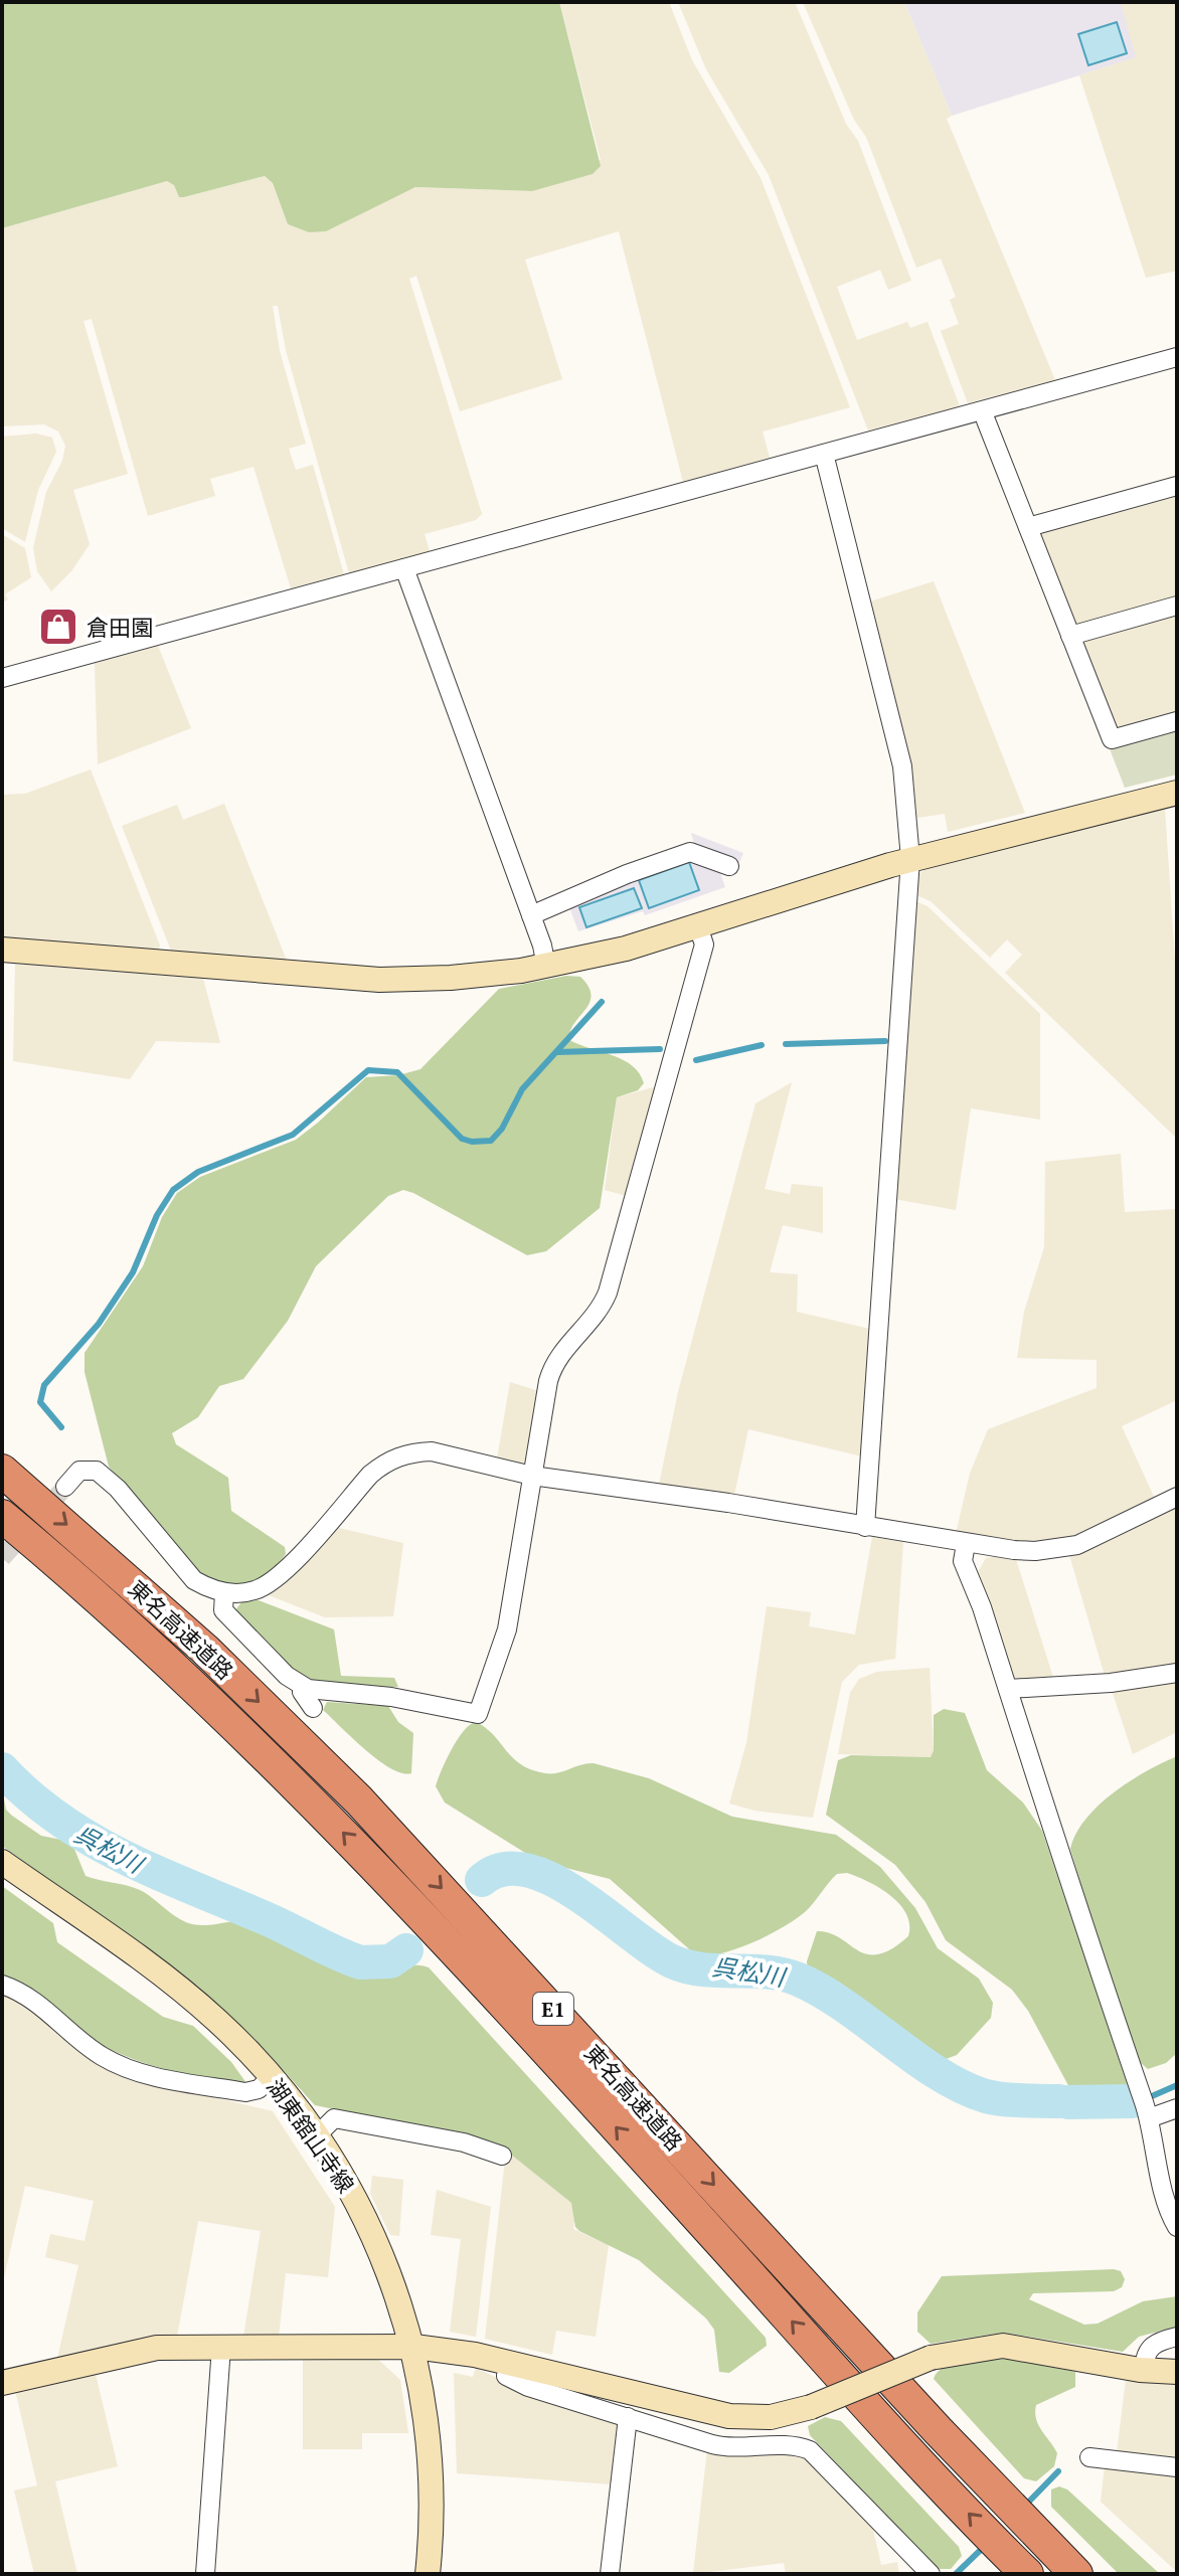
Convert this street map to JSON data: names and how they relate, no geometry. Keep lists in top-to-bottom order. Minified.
{"streets":{"highway":["東名高速道路","E1"],"street":["湖東舘山寺線"]},"water":["呉松川"],"places":{"shop":["倉田園"]}}
